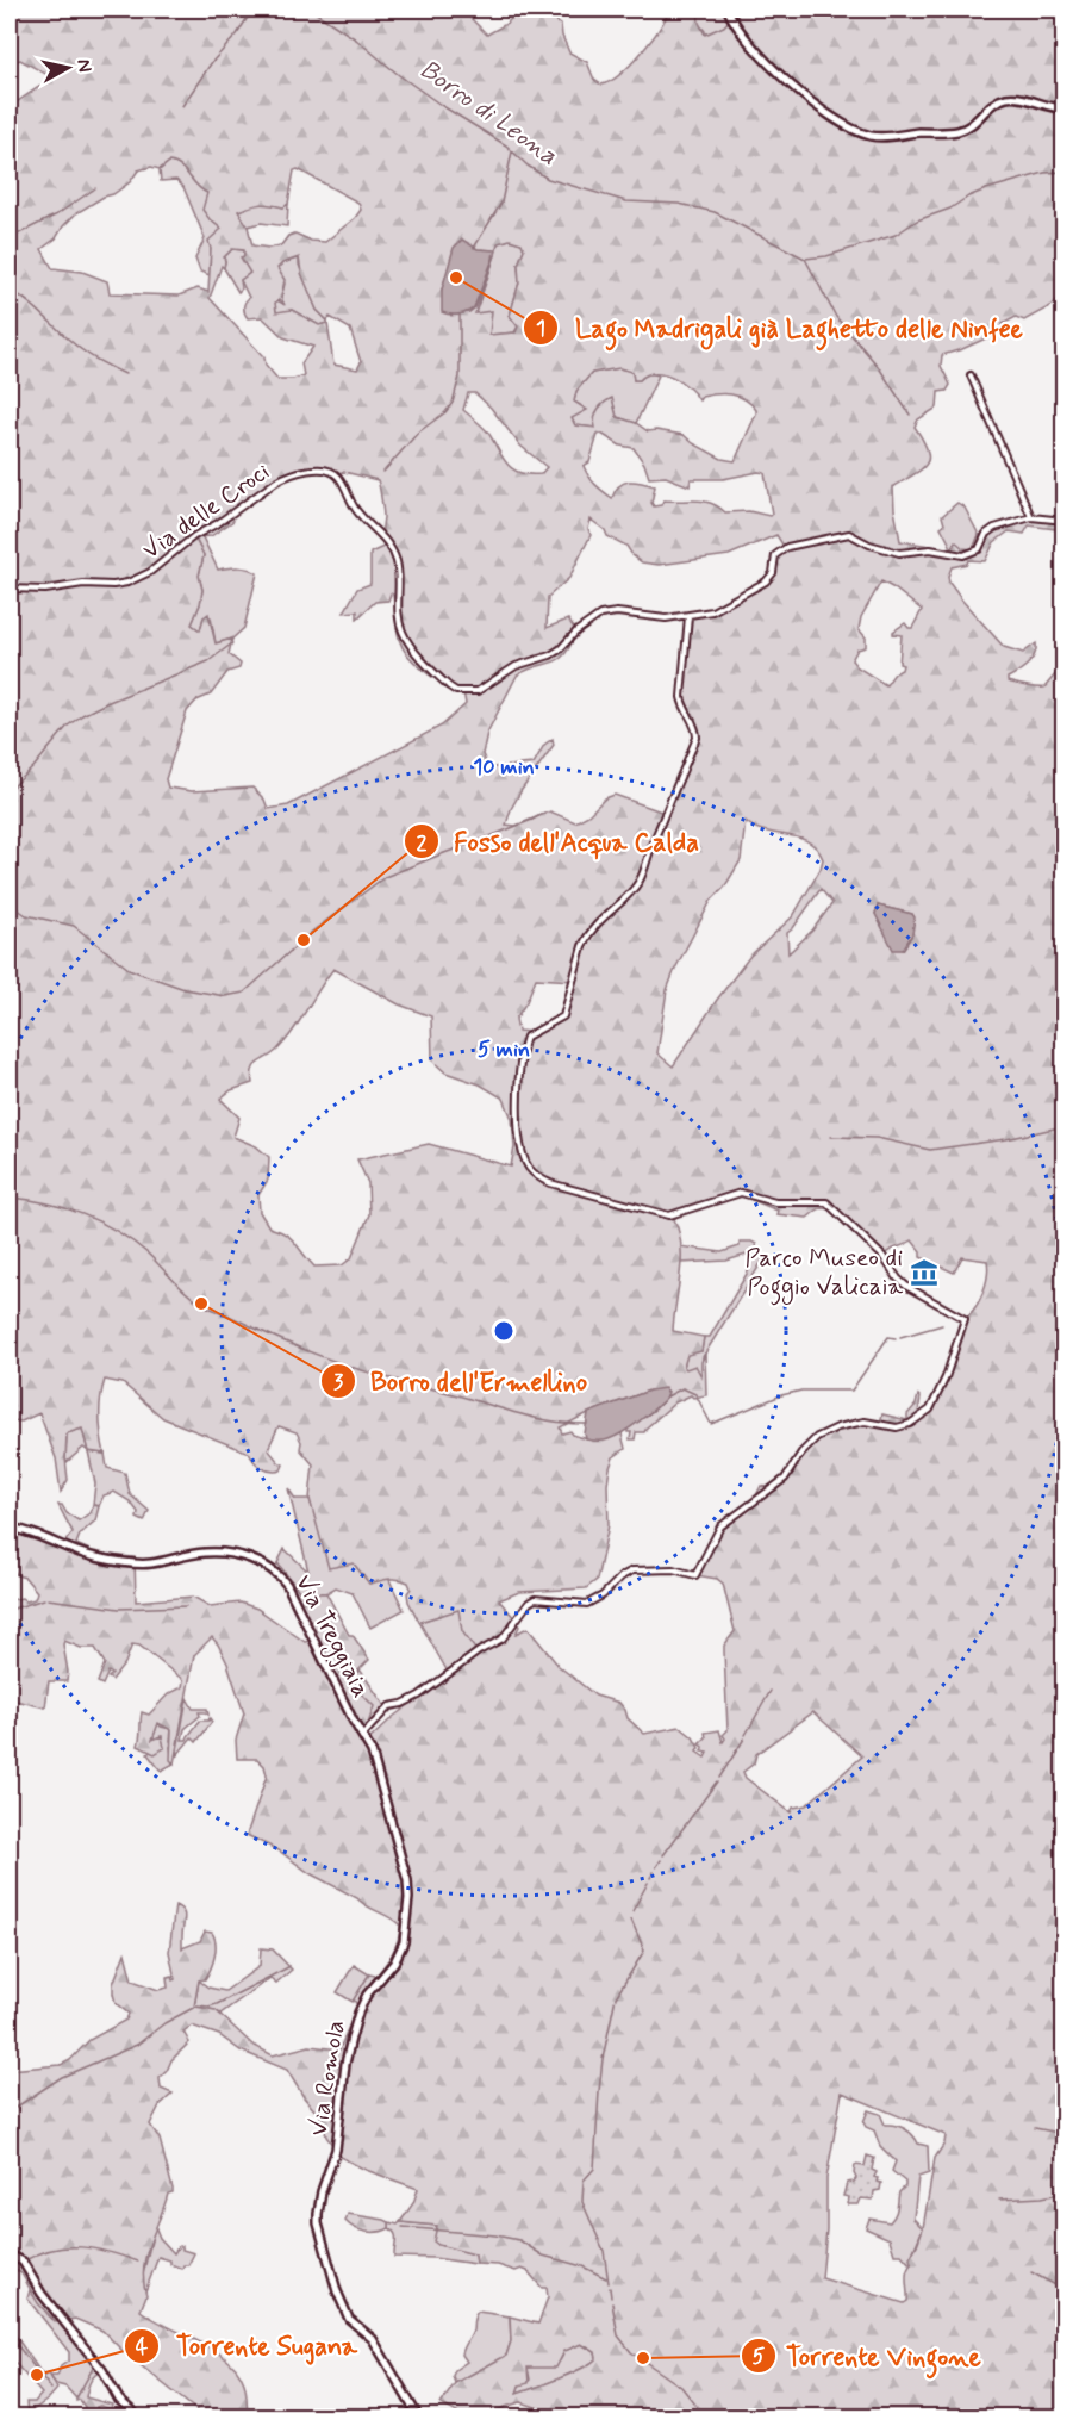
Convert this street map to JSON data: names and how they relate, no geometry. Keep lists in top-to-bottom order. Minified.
{"streets":{"street":["Via delle Croci","Via Treggiaia","Via Romola"]},"crossings":[["Via Treggiaia","Via Romola"]],"water":["Borro di Leona"],"places":{"other":["Lago Madrigali già Laghetto delle Ninfee","Fosso dell'Acqua Calda","Borro dell'Ermellino","Torrente Vingone","Torrente Sugana"],"museum":["Parco Museo di Poggio Valicaia"]},"north":"right","rings":["10 min","5 min"]}
